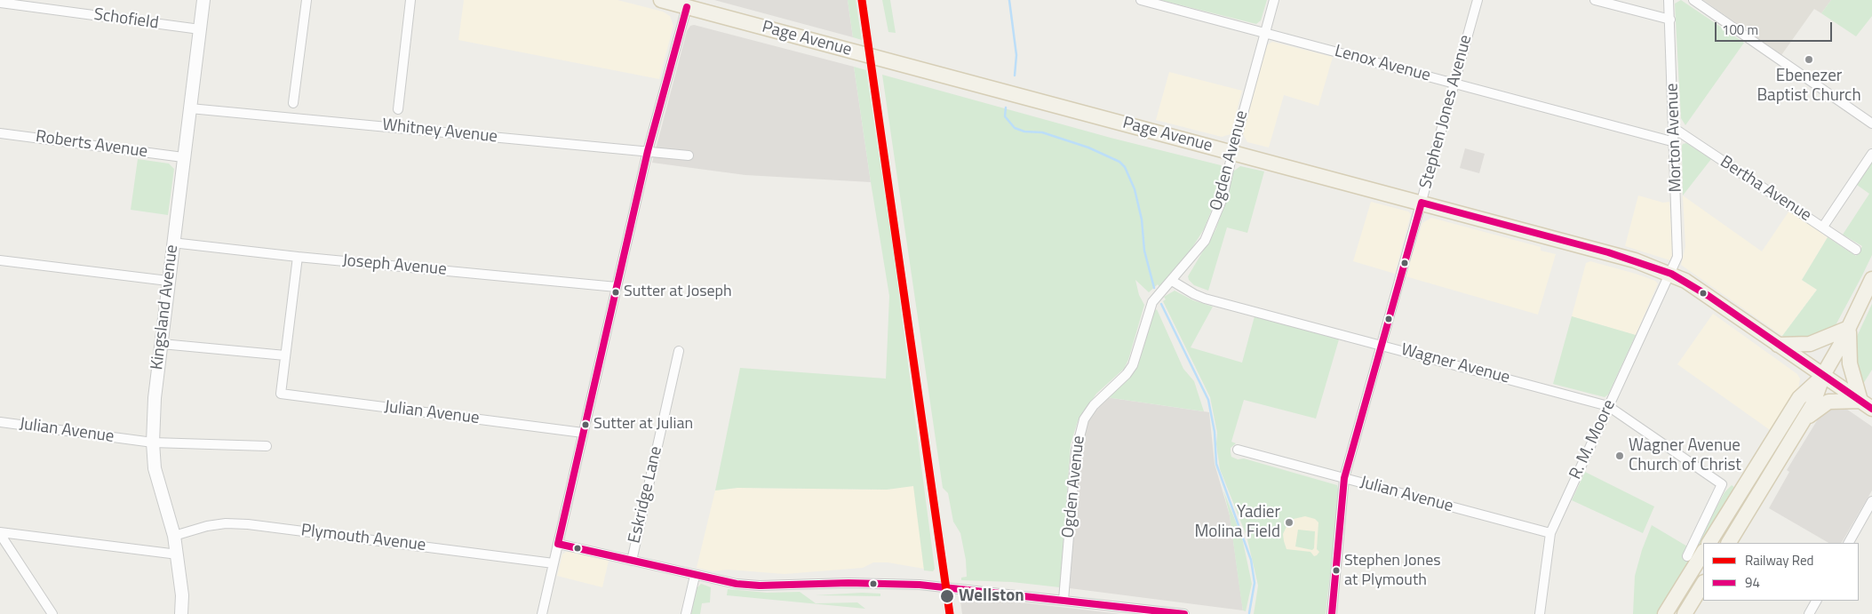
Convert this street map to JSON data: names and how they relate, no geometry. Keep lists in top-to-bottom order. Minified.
{"streets":{"main road":["Page Avenue"],"street":["Schofield","Lenox Avenue","Stephen Jones Avenue","Whitney Avenue","Morton Avenue","Roberts Avenue","Ogden Avenue","Bertha Avenue","Joseph Avenue","Kingsland Avenue","Wagner Avenue","Julian Avenue","R. M. Moore","Eskridge Lane","Plymouth Avenue"]},"crossings":[["Schofield","Kingsland Avenue"],["Page Avenue","Stephen Jones Avenue"],["Page Avenue","Morton Avenue"],["Page Avenue","Ogden Avenue"],["Page Avenue","R. M. Moore"],["Lenox Avenue","Stephen Jones Avenue"],["Lenox Avenue","Morton Avenue"],["Lenox Avenue","Ogden Avenue"],["Stephen Jones Avenue","Wagner Avenue"],["Stephen Jones Avenue","Julian Avenue"],["Whitney Avenue","Kingsland Avenue"],["Morton Avenue","Bertha Avenue"],["Morton Avenue","R. M. Moore"],["Roberts Avenue","Kingsland Avenue"],["Ogden Avenue","Wagner Avenue"],["Joseph Avenue","Kingsland Avenue"],["Kingsland Avenue","Julian Avenue"],["Kingsland Avenue","Plymouth Avenue"],["Wagner Avenue","R. M. Moore"],["Julian Avenue","R. M. Moore"]],"places":["Ebenezer Baptist Church","Sutter at Joseph","Sutter at Julian","Wagner Avenue Church of Christ","Yadier Molina Field","Stephen Jones at Plymouth","Wellston"],"lines":["rail line Red","transit line 94"],"legend":["Railway Red","94"],"scale_bar":"100 m"}
